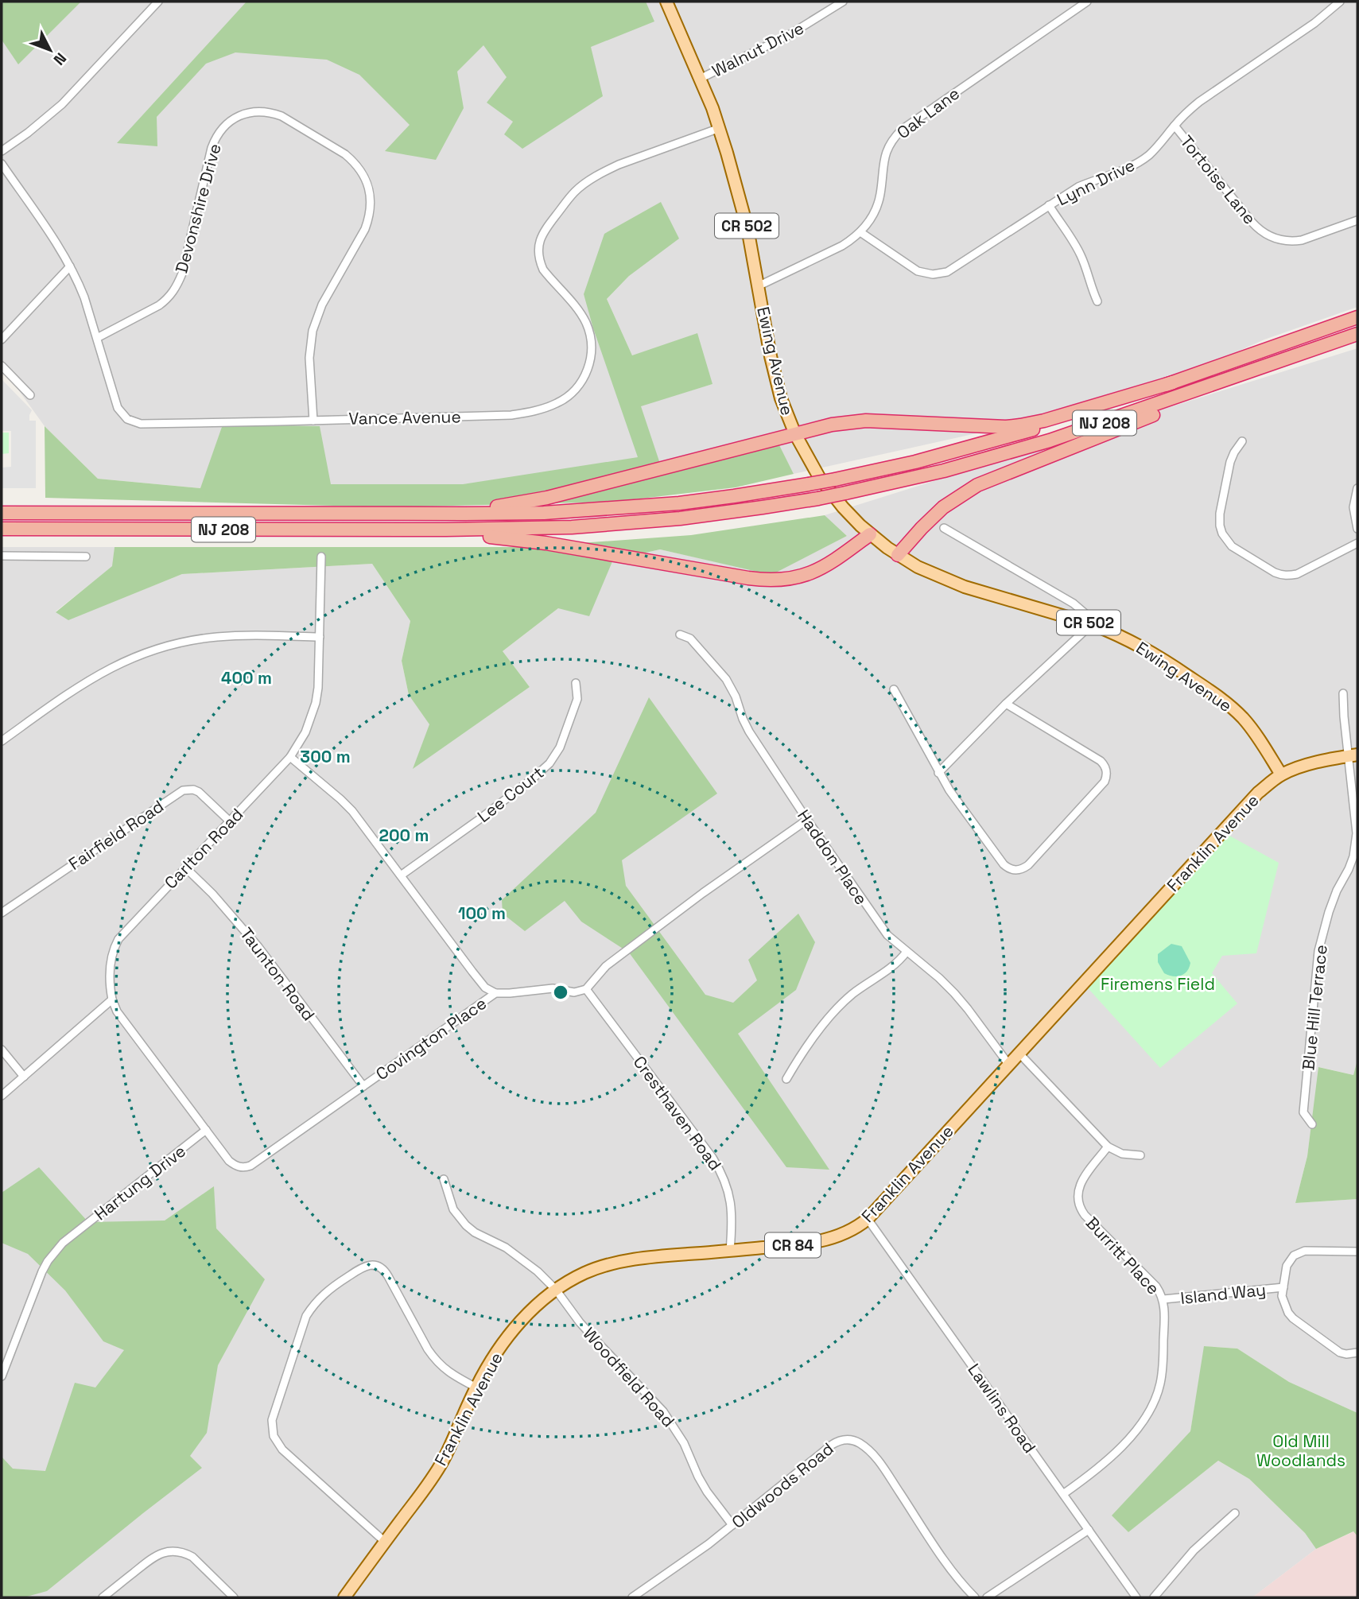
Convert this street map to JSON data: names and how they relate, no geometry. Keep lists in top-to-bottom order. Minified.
{"streets":{"highway":["NJ 208"],"main road":["CR 502","Ewing Avenue","Franklin Avenue","CR 84"],"street":["Walnut Drive","Oak Lane","Tortoise Lane","Lynn Drive","Devonshire Drive","Vance Avenue","Lee Court","Fairfield Road","Carlton Road","Haddon Place","Taunton Road","Blue Hill Terrace","Covington Place","Cresthaven Road","Hartung Drive","Burritt Place","Island Way","Woodfield Road","Lawlins Road","Oldwoods Road"]},"crossings":[["Walnut Drive","Ewing Avenue"],["Oak Lane","Lynn Drive"],["Oak Lane","Ewing Avenue"],["Tortoise Lane","Lynn Drive"],["Devonshire Drive","Vance Avenue"],["Ewing Avenue","Vance Avenue"],["Ewing Avenue","Franklin Avenue"],["Fairfield Road","Carlton Road"],["Franklin Avenue","Haddon Place"],["Franklin Avenue","Blue Hill Terrace"],["Franklin Avenue","Cresthaven Road"],["Franklin Avenue","Woodfield Road"],["Franklin Avenue","Lawlins Road"],["Carlton Road","Taunton Road"],["Taunton Road","Covington Place"],["Covington Place","Cresthaven Road"],["Covington Place","Hartung Drive"],["Burritt Place","Island Way"],["Burritt Place","Lawlins Road"],["Woodfield Road","Oldwoods Road"]],"parks":["Firemens Field","Old Mill Woodlands"],"north":"bottom right","rings":["400 m","300 m","200 m","100 m"]}
